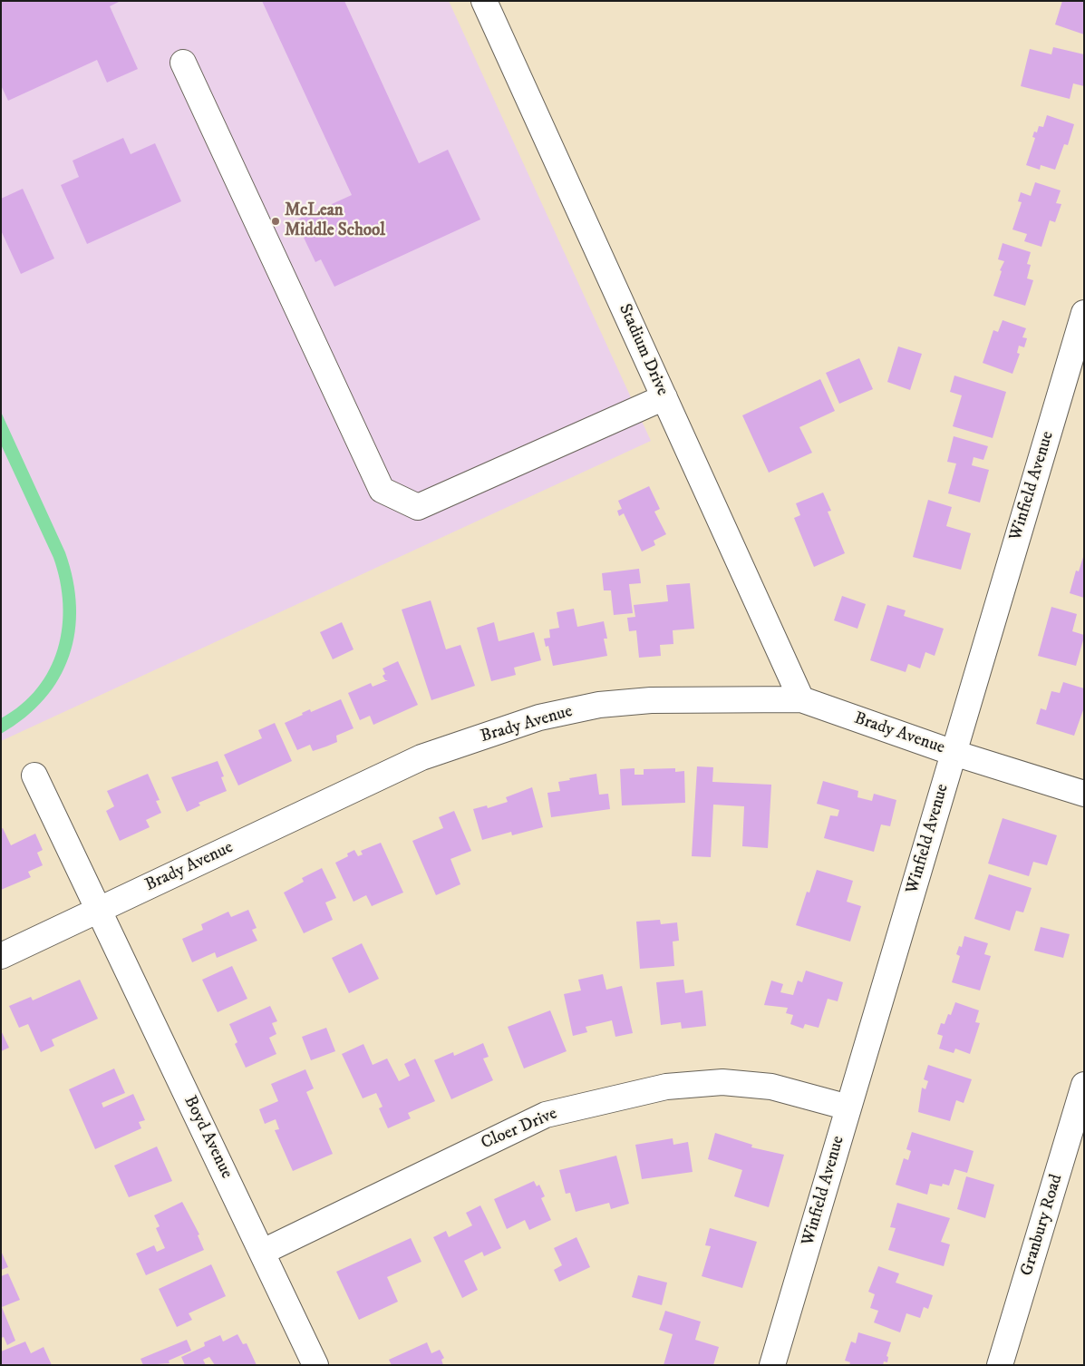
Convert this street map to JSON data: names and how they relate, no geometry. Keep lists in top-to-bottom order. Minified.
{"streets":{"street":["Stadium Drive","Winfield Avenue","Brady Avenue","Cloer Drive","Boyd Avenue","Granbury Road"]},"crossings":[["Stadium Drive","Brady Avenue"],["Winfield Avenue","Brady Avenue"],["Winfield Avenue","Cloer Drive"],["Brady Avenue","Boyd Avenue"],["Cloer Drive","Boyd Avenue"]],"places":["McLean Middle School"]}
